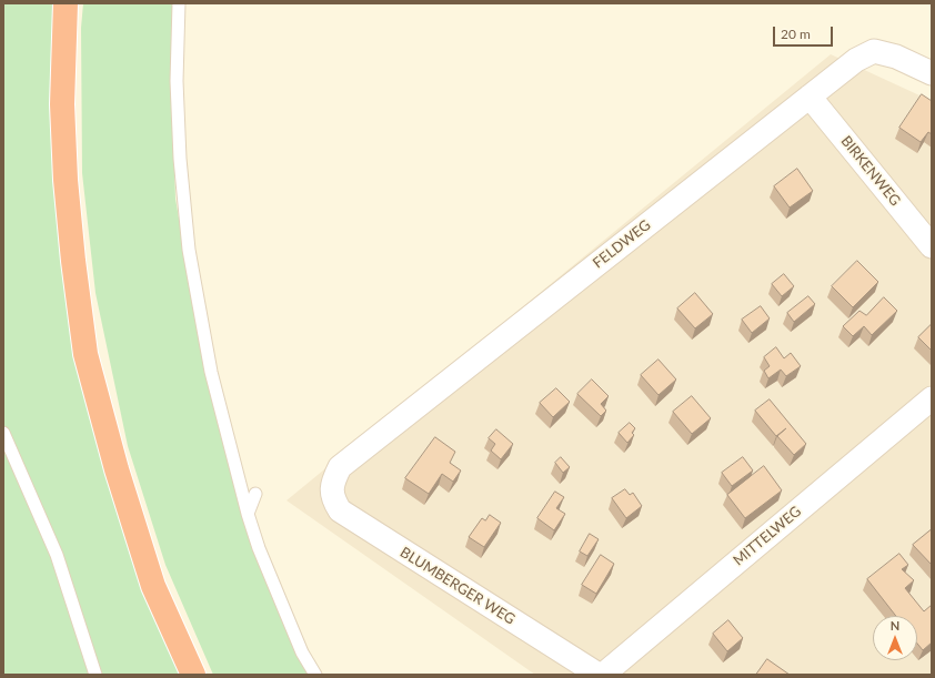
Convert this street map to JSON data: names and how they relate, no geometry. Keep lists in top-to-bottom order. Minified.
{"streets":{"street":["BIRKENWEG","FELDWEG","MITTELWEG","BLUMBERGER WEG"]},"crossings":[["BIRKENWEG","FELDWEG"],["FELDWEG","BLUMBERGER WEG"]],"scale_bar":"20 m","north":"top"}
